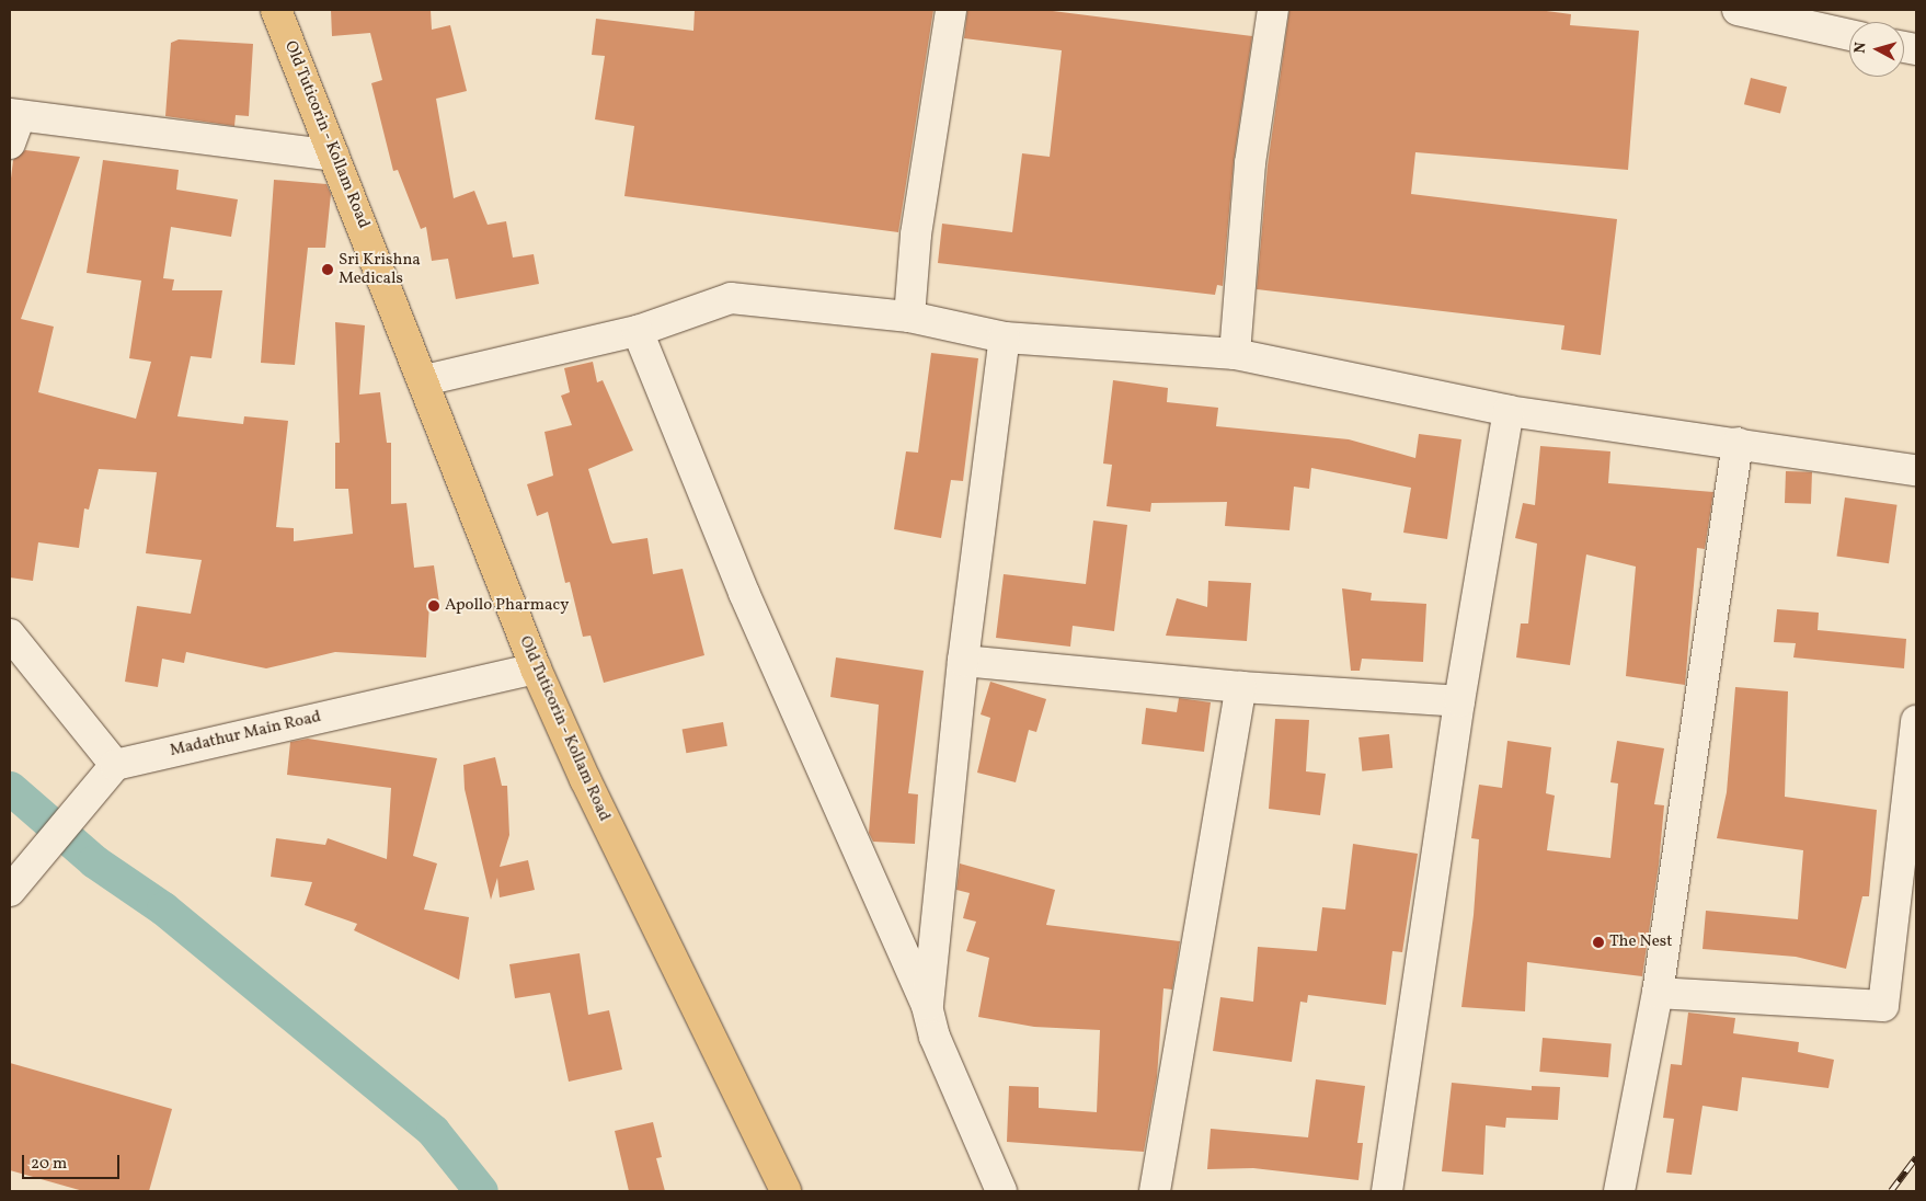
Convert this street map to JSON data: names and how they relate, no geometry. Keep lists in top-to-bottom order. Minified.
{"streets":{"main road":["Old Tuticorin - Kollam Road"],"street":["Madathur Main Road"]},"crossings":[["Old Tuticorin - Kollam Road","Madathur Main Road"]],"places":["Sri Krishna Medicals","Apollo Pharmacy","The Nest"],"scale_bar":"20 m","north":"left"}
